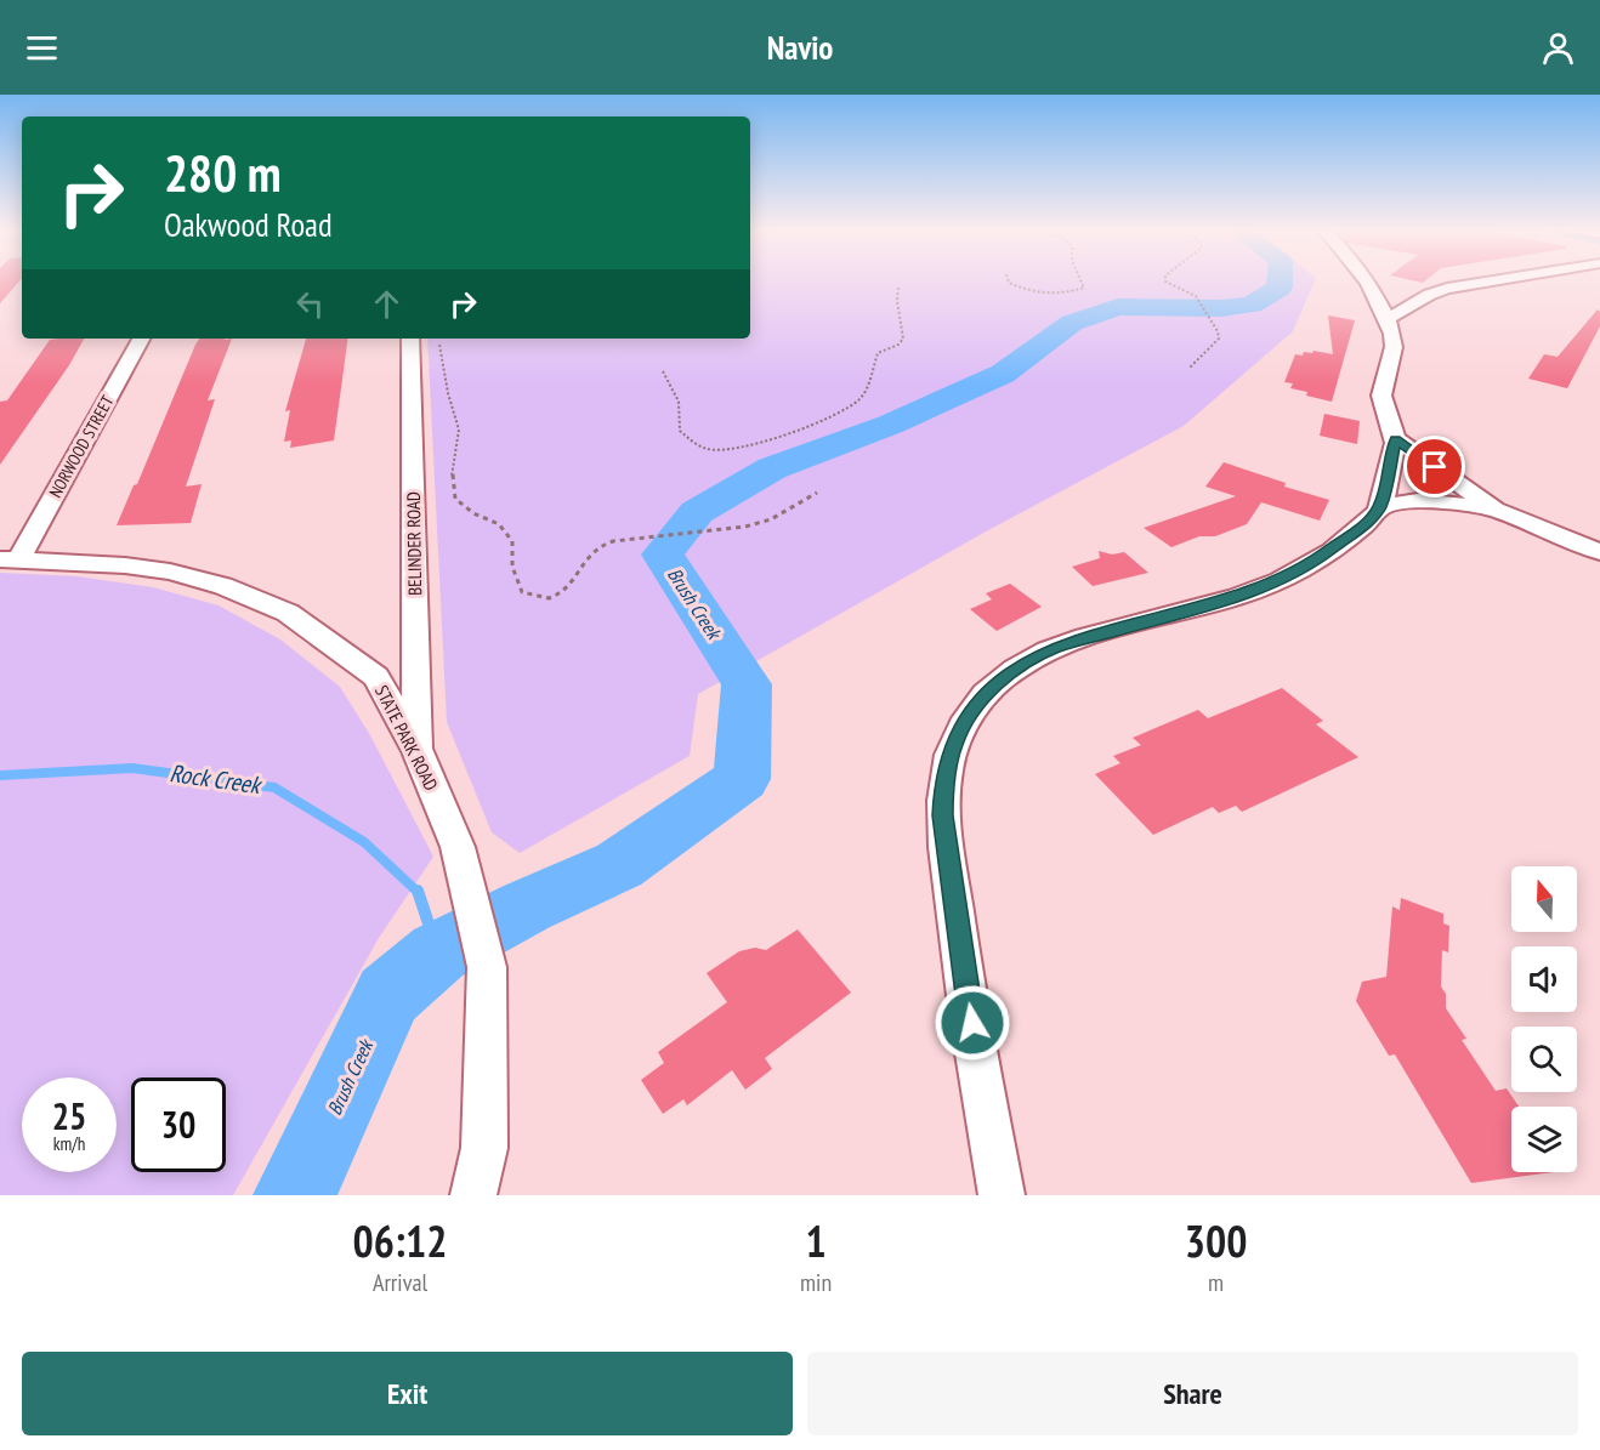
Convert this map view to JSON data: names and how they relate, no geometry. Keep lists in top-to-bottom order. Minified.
{"streets":{"street":["NORWOOD STREET","BELINDER ROAD","STATE PARK ROAD"]},"crossings":[["NORWOOD STREET","STATE PARK ROAD"],["BELINDER ROAD","STATE PARK ROAD"]],"water":["Brush Creek","Rock Creek"],"north":"top","page":{"header":"Navio","turn":["280 m","Oakwood Road"],"speed":"25 km/h","limit":"30","eta":["06:12","Arrival","1","min","300","m"],"buttons":["Exit","Share"]}}
